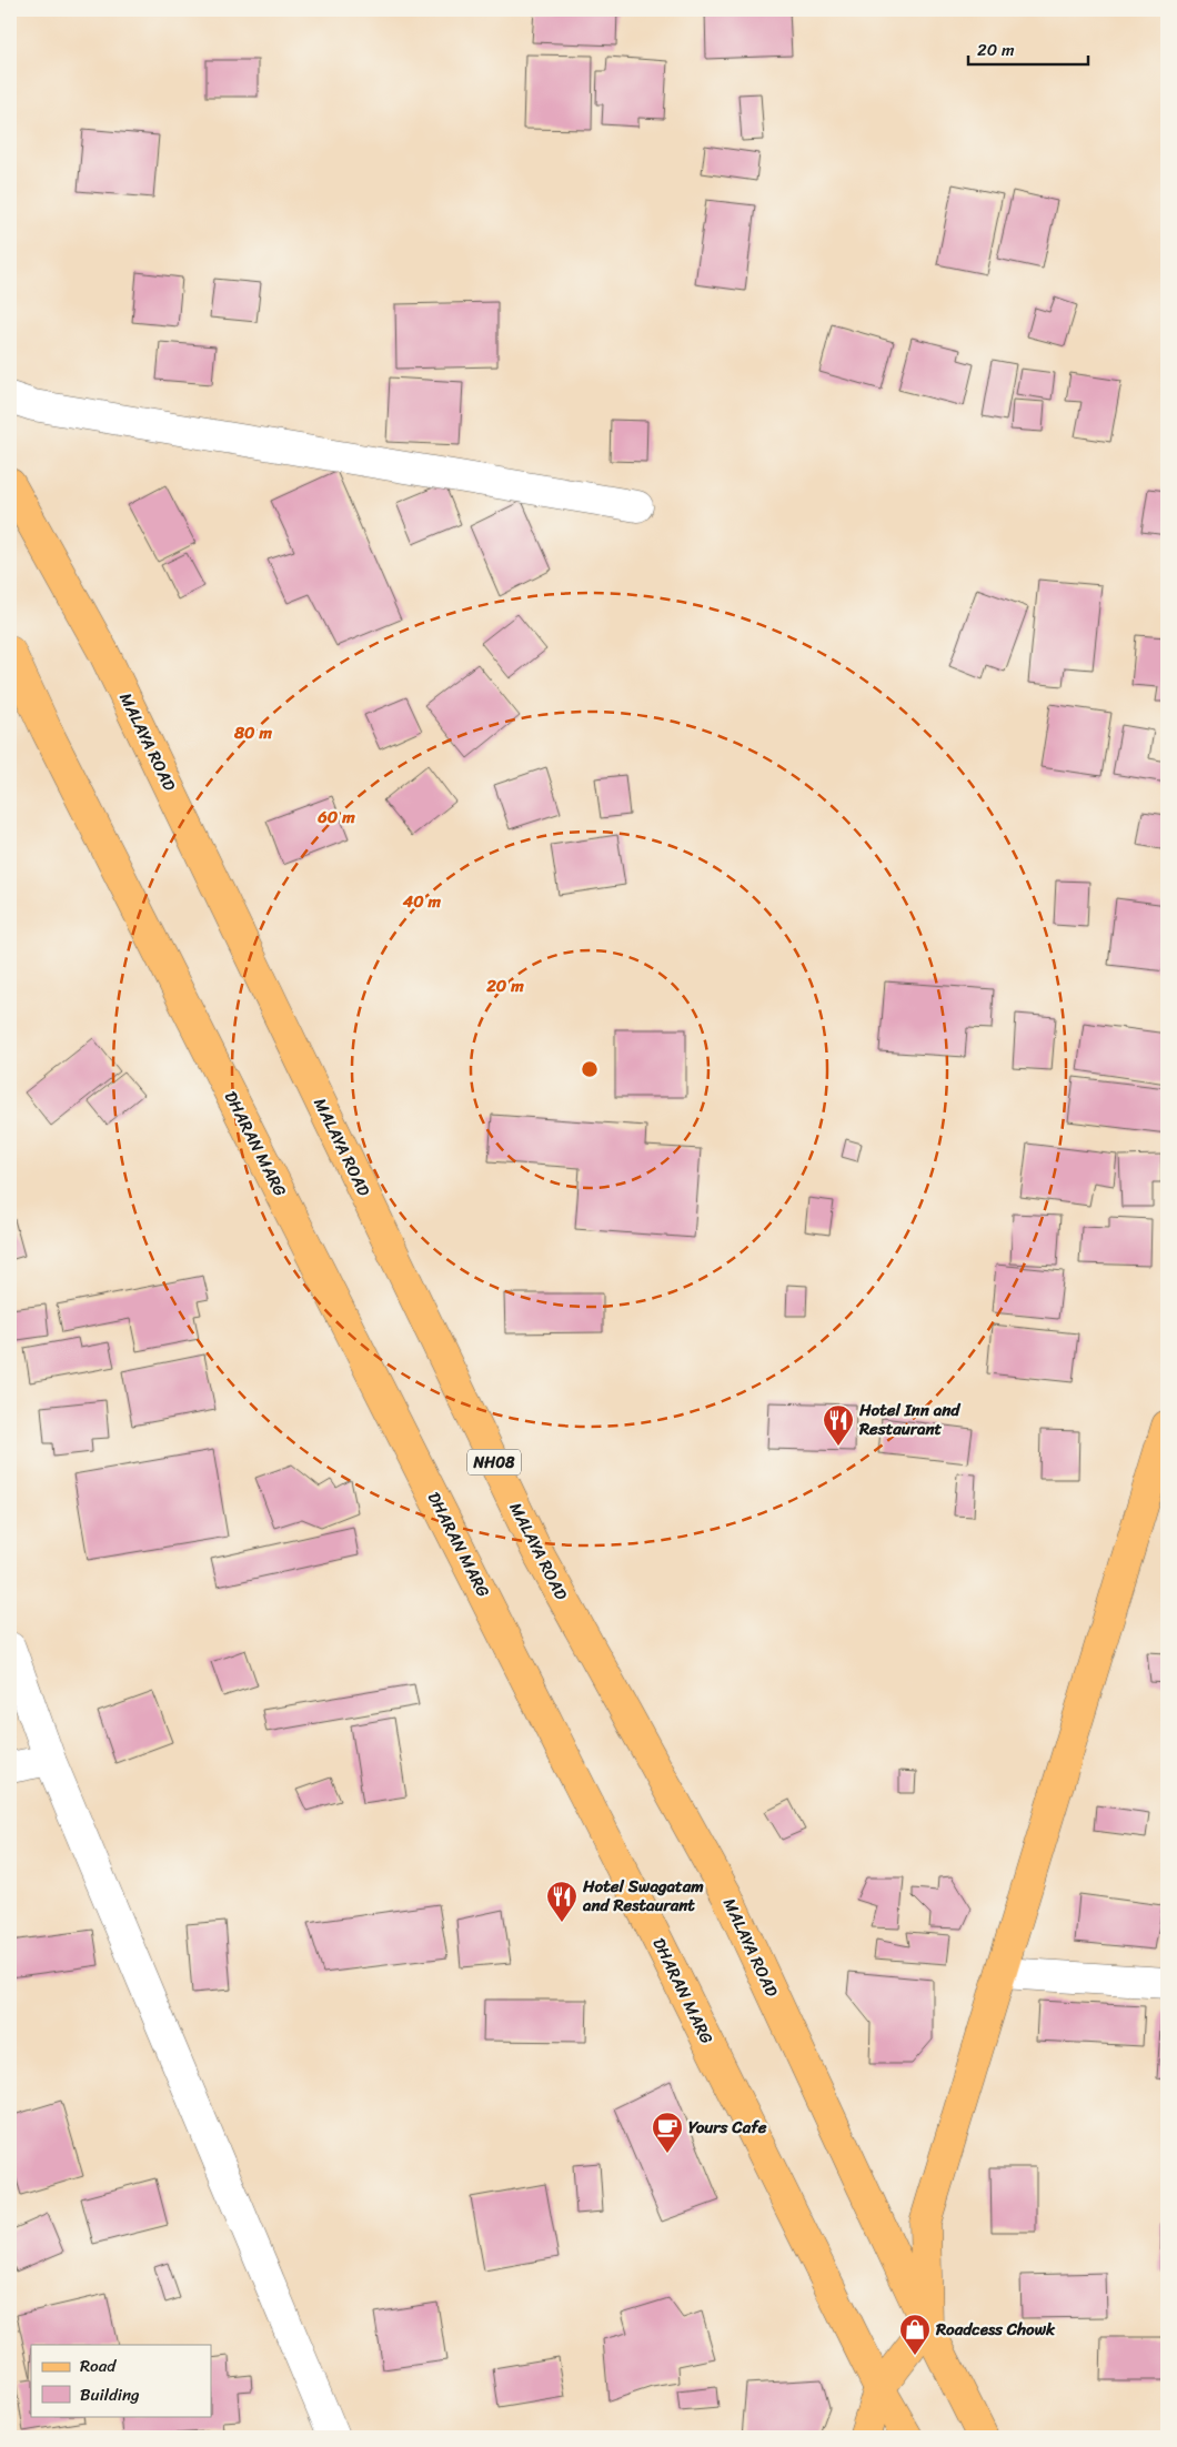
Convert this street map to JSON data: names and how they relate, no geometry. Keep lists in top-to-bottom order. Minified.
{"streets":{"main road":["MALAYA ROAD","DHARAN MARG","NH08"]},"places":{"restaurant":["Hotel Inn and Restaurant","Hotel Swagatam and Restaurant"],"cafe":["Yours Cafe"],"shop":["Roadcess Chowk"]},"legend":["Road","Building"],"scale_bar":"20 m","rings":["80 m","60 m","40 m","20 m"]}
